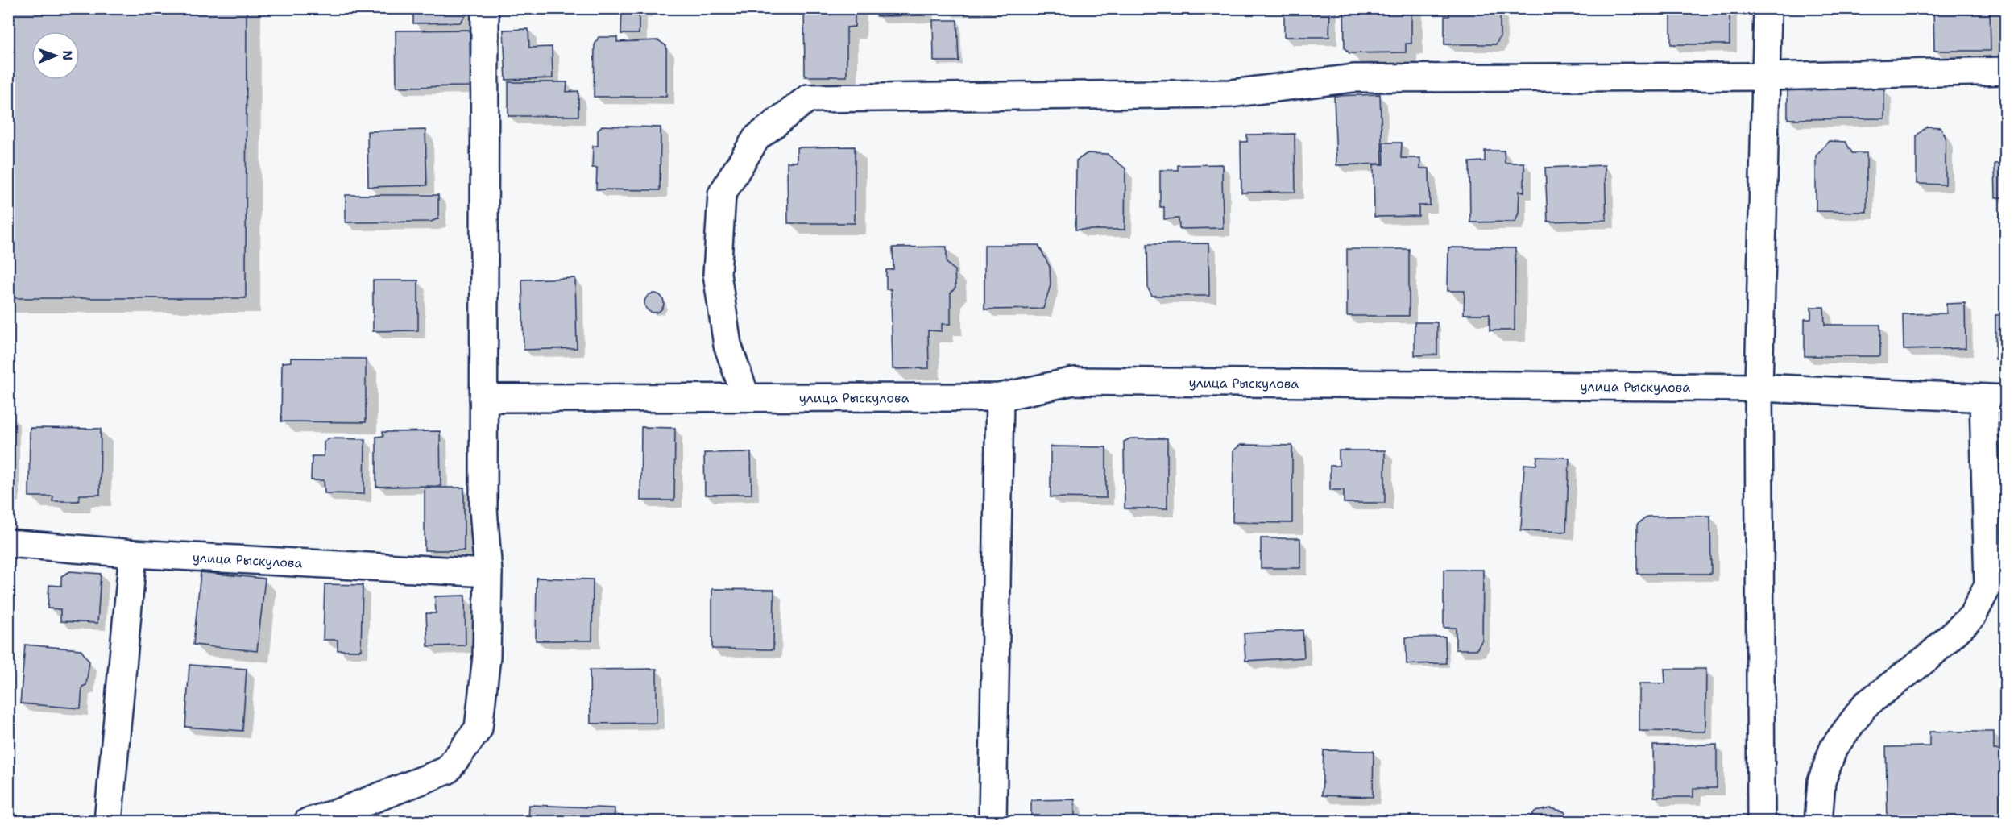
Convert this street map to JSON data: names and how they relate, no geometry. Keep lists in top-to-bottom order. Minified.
{"streets":{"street":["улица Рыскулова"]},"north":"right"}
